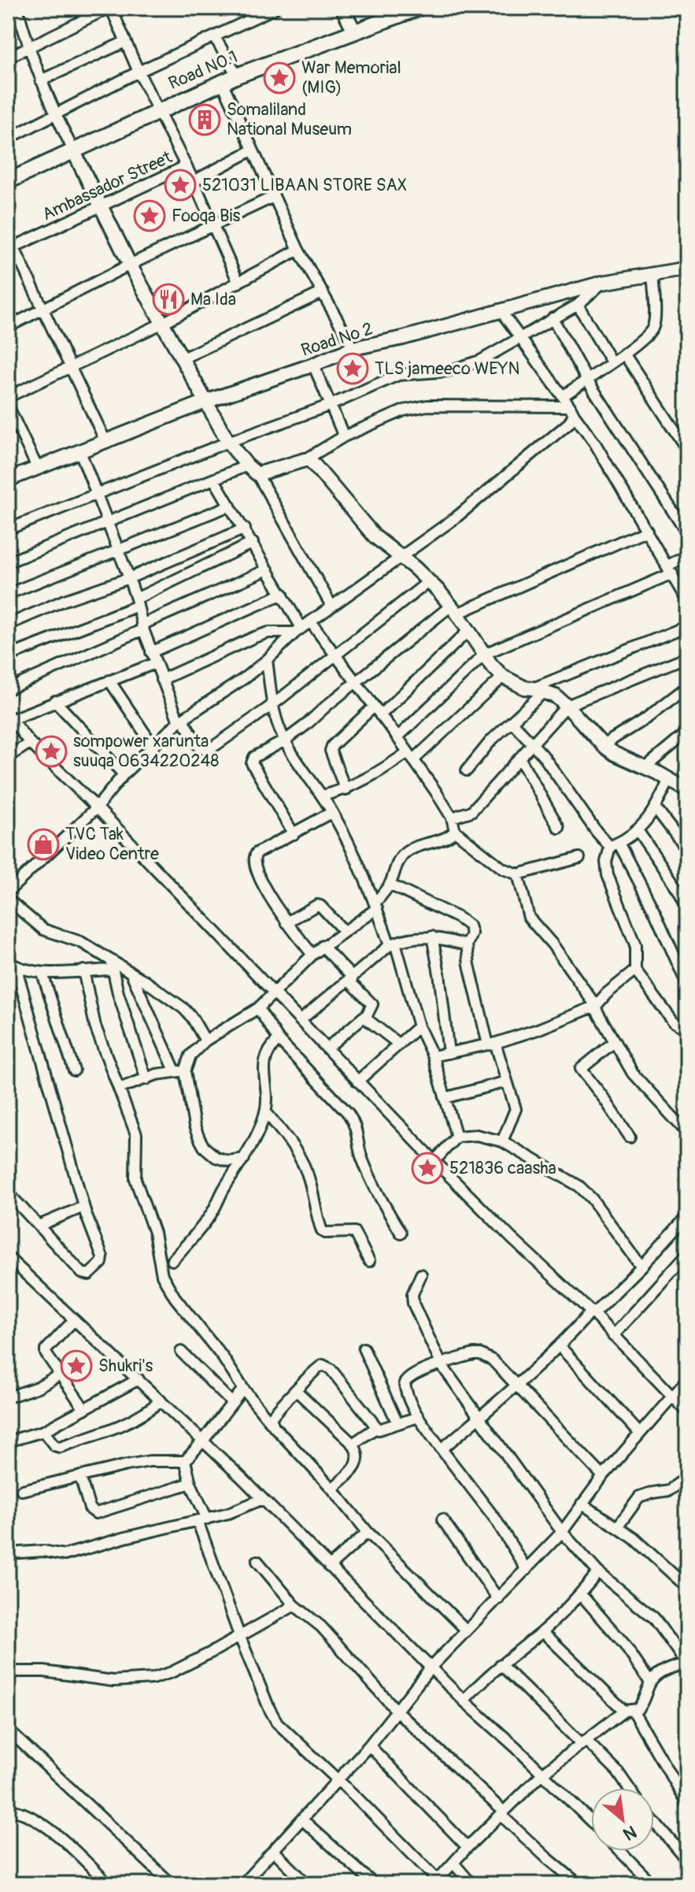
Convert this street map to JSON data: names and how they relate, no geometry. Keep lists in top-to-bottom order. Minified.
{"streets":{"highway":["Road NO.1"],"main road":["Road No 2"],"street":["Ambassador Street"]},"places":{"place":["War Memorial (MIG)","521031 LIBAAN STORE SAX","Fooqa Bis","TLS jameeco WEYN","sompower xarunta suuqa 0634220248","521836 caasha","Shukri's"],"building":["Somaliland National Museum"],"restaurant":["Ma Ida"],"shop":["TVC Tak Video Centre"]},"north":"bottom right"}
